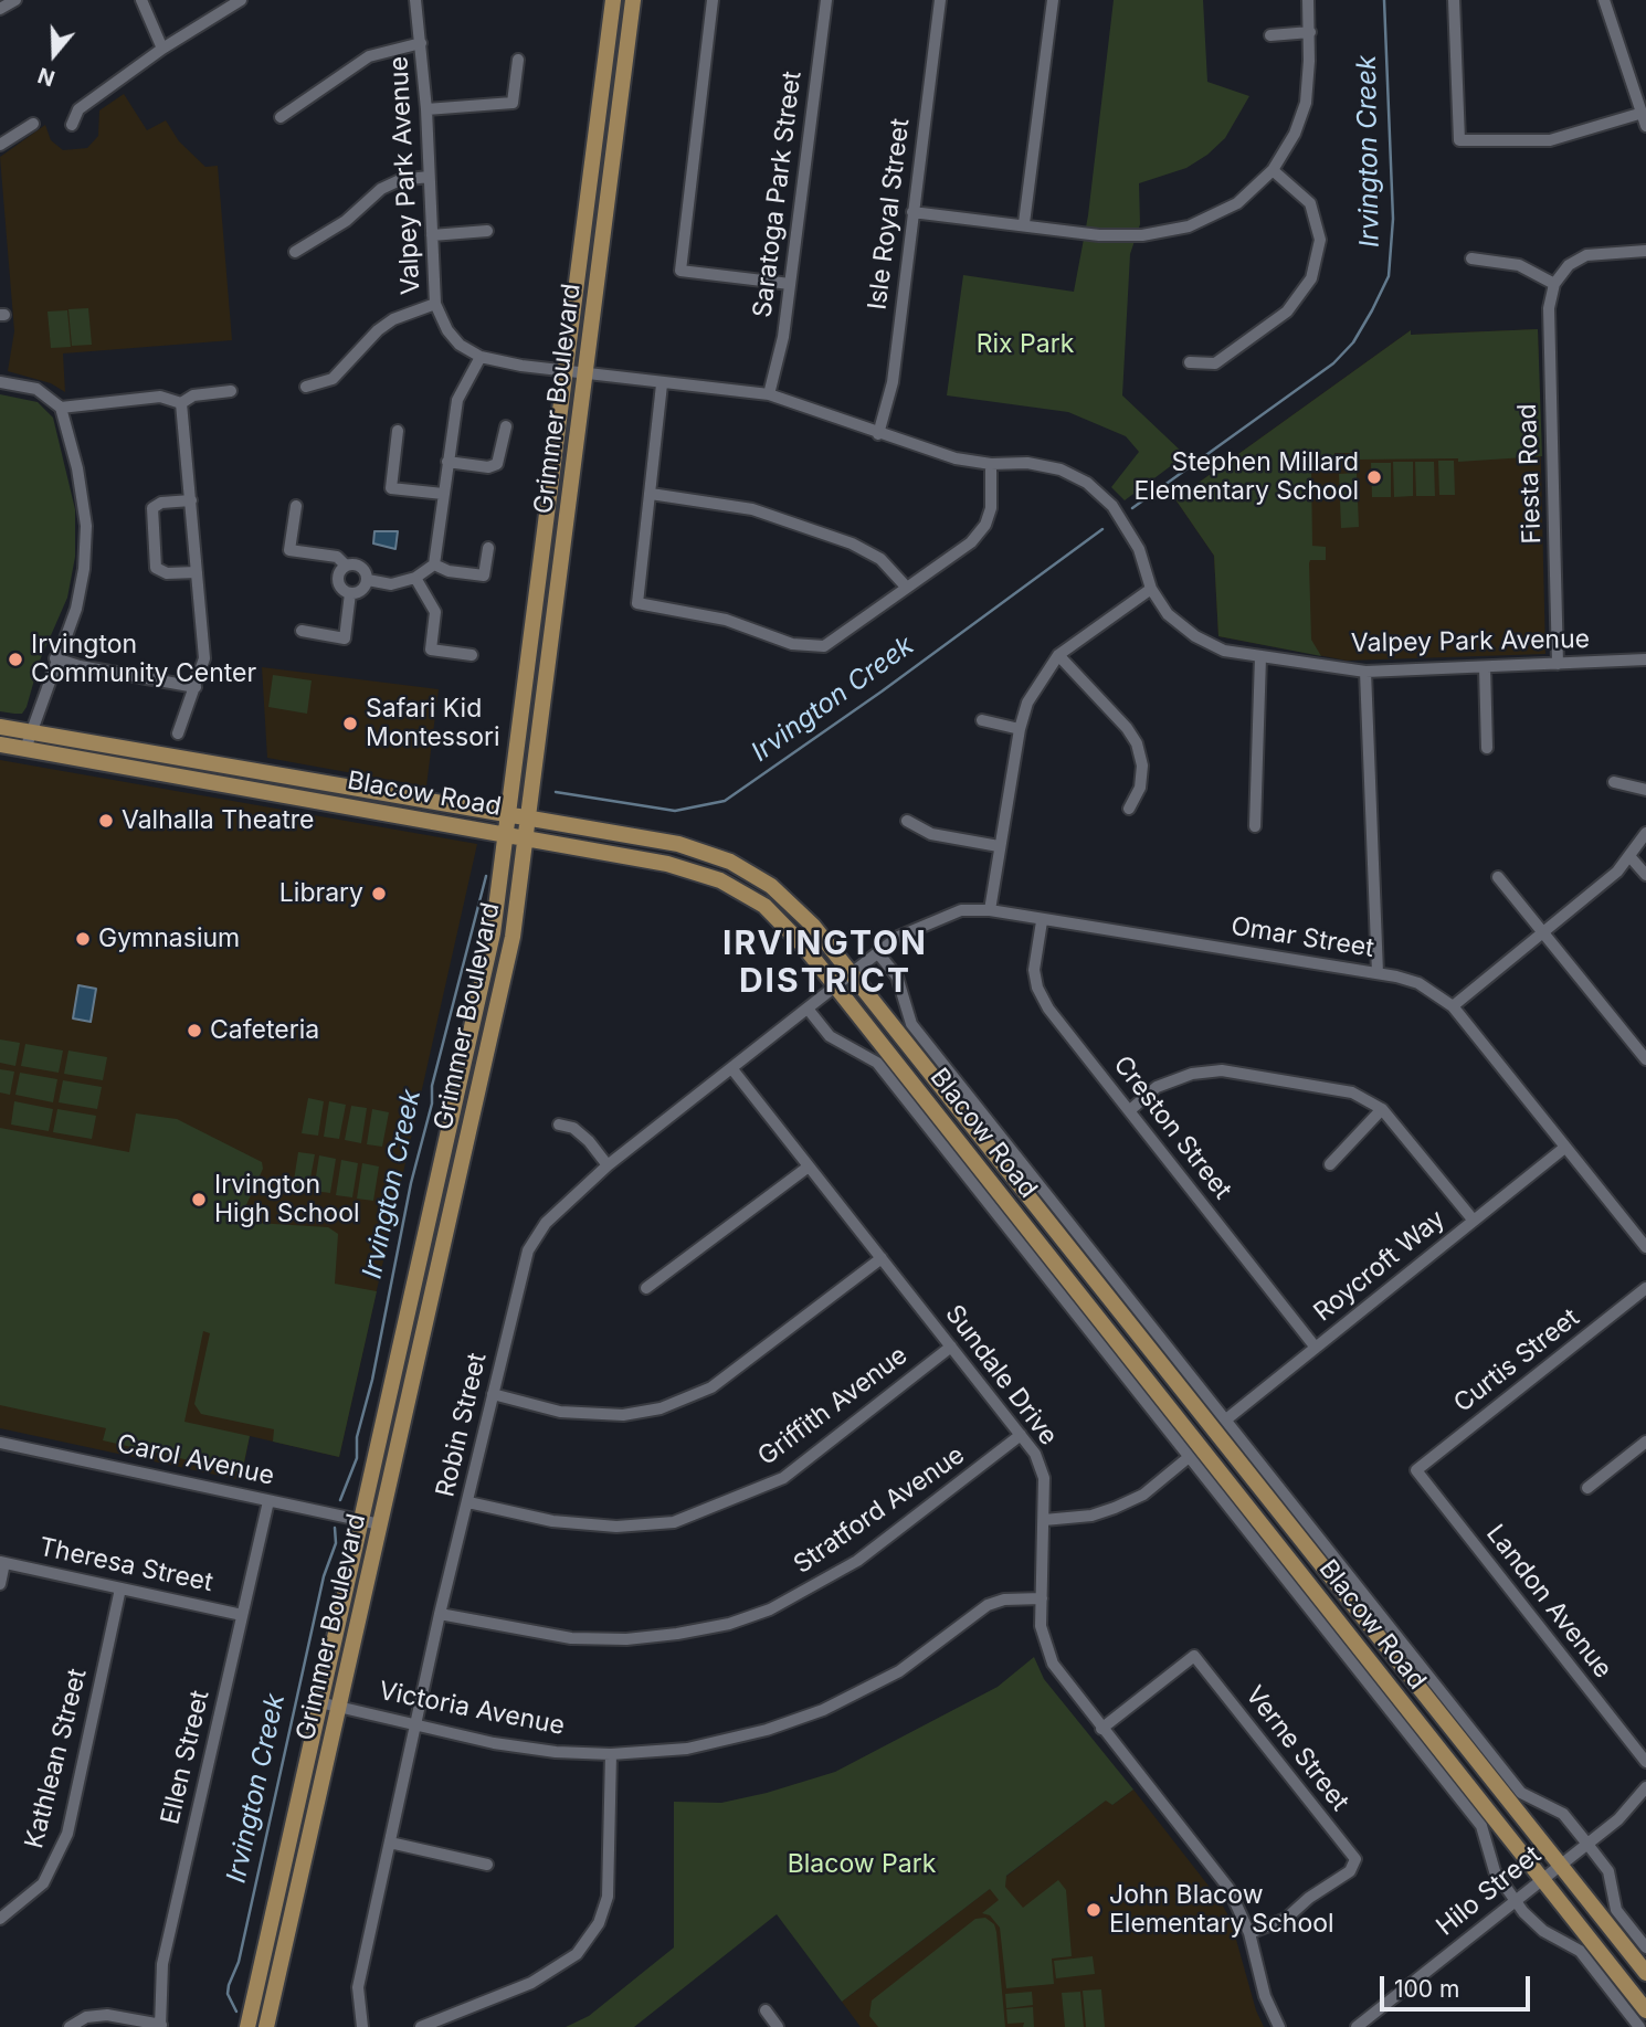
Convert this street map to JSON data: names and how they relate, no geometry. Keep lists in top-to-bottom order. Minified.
{"streets":{"main road":["Grimmer Boulevard","Blacow Road"],"street":["Valpey Park Avenue","Saratoga Park Street","Isle Royal Street","Fiesta Road","Omar Street","Creston Street","Roycroft Way","Curtis Street","Sundale Drive","Griffith Avenue","Robin Street","Carol Avenue","Stratford Avenue","Theresa Street","Landon Avenue","Victoria Avenue","Verne Street","Ellen Street","Kathlean Street","Hilo Street"]},"crossings":[["Valpey Park Avenue","Saratoga Park Street"],["Valpey Park Avenue","Isle Royal Street"],["Valpey Park Avenue","Grimmer Boulevard"],["Valpey Park Avenue","Fiesta Road"],["Grimmer Boulevard","Blacow Road"],["Grimmer Boulevard","Carol Avenue"],["Grimmer Boulevard","Victoria Avenue"],["Blacow Road","Omar Street"],["Blacow Road","Roycroft Way"],["Blacow Road","Robin Street"],["Blacow Road","Hilo Street"],["Omar Street","Creston Street"],["Omar Street","Roycroft Way"],["Omar Street","Robin Street"],["Creston Street","Roycroft Way"],["Curtis Street","Landon Avenue"],["Sundale Drive","Griffith Avenue"],["Sundale Drive","Robin Street"],["Sundale Drive","Stratford Avenue"],["Sundale Drive","Victoria Avenue"],["Sundale Drive","Verne Street"],["Griffith Avenue","Robin Street"],["Robin Street","Stratford Avenue"],["Robin Street","Victoria Avenue"],["Carol Avenue","Ellen Street"],["Theresa Street","Ellen Street"],["Theresa Street","Kathlean Street"]],"districts":["IRVINGTON DISTRICT"],"water":["Irvington Creek"],"parks":["Rix Park","Blacow Park"],"places":["Stephen Millard Elementary School","Irvington Community Center","Safari Kid Montessori","Valhalla Theatre","Library","Gymnasium","Cafeteria","Irvington High School","John Blacow Elementary School"],"scale_bar":"100 m","north":"bottom"}
